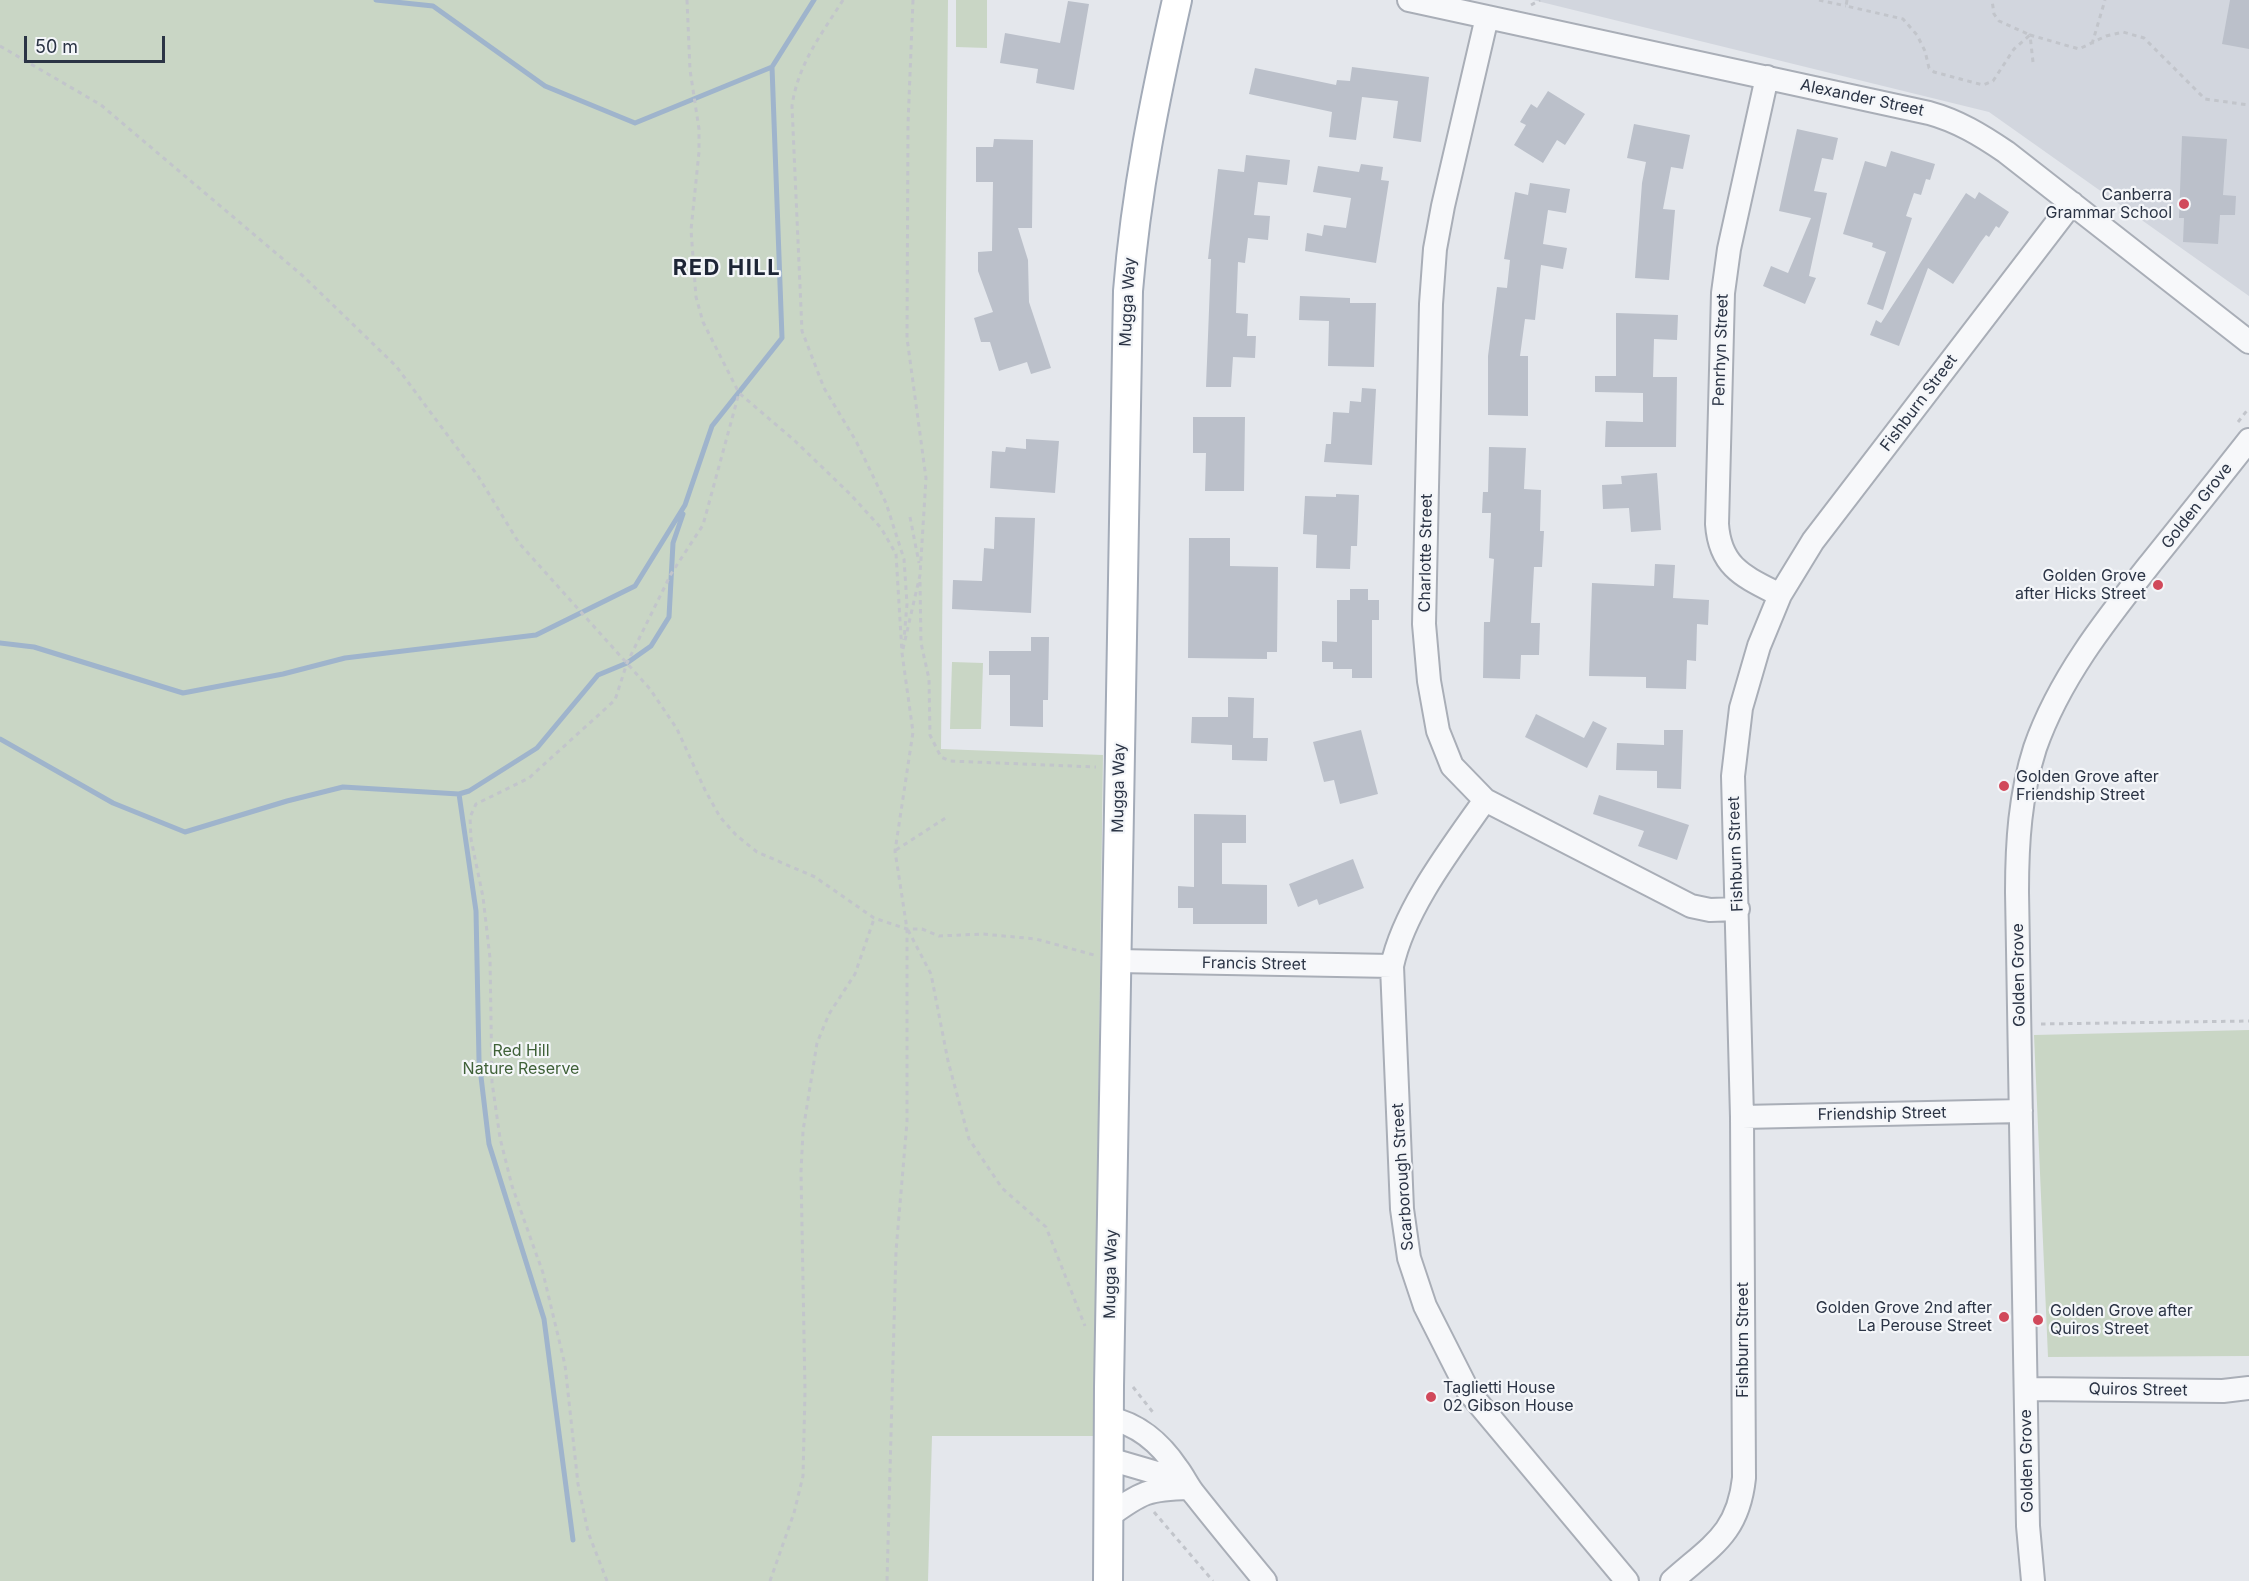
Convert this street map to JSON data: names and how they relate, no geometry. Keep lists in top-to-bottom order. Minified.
{"streets":{"main road":["Mugga Way"],"street":["Alexander Street","Penrhyn Street","Fishburn Street","Golden Grove","Charlotte Street","Francis Street","Friendship Street","Scarborough Street","Quiros Street"]},"crossings":[["Alexander Street","Penrhyn Street"],["Alexander Street","Fishburn Street"],["Alexander Street","Charlotte Street"],["Mugga Way","Francis Street"],["Penrhyn Street","Fishburn Street"],["Fishburn Street","Charlotte Street"],["Fishburn Street","Friendship Street"],["Golden Grove","Friendship Street"],["Golden Grove","Quiros Street"],["Charlotte Street","Scarborough Street"],["Francis Street","Scarborough Street"]],"districts":["RED HILL"],"parks":["Red Hill Nature Reserve"],"places":["Canberra Grammar School","Golden Grove after Hicks Street","Golden Grove after Friendship Street","Golden Grove 2nd after La Perouse Street","Golden Grove after Quiros Street","Taglietti House 02 Gibson House"],"scale_bar":"50 m"}
